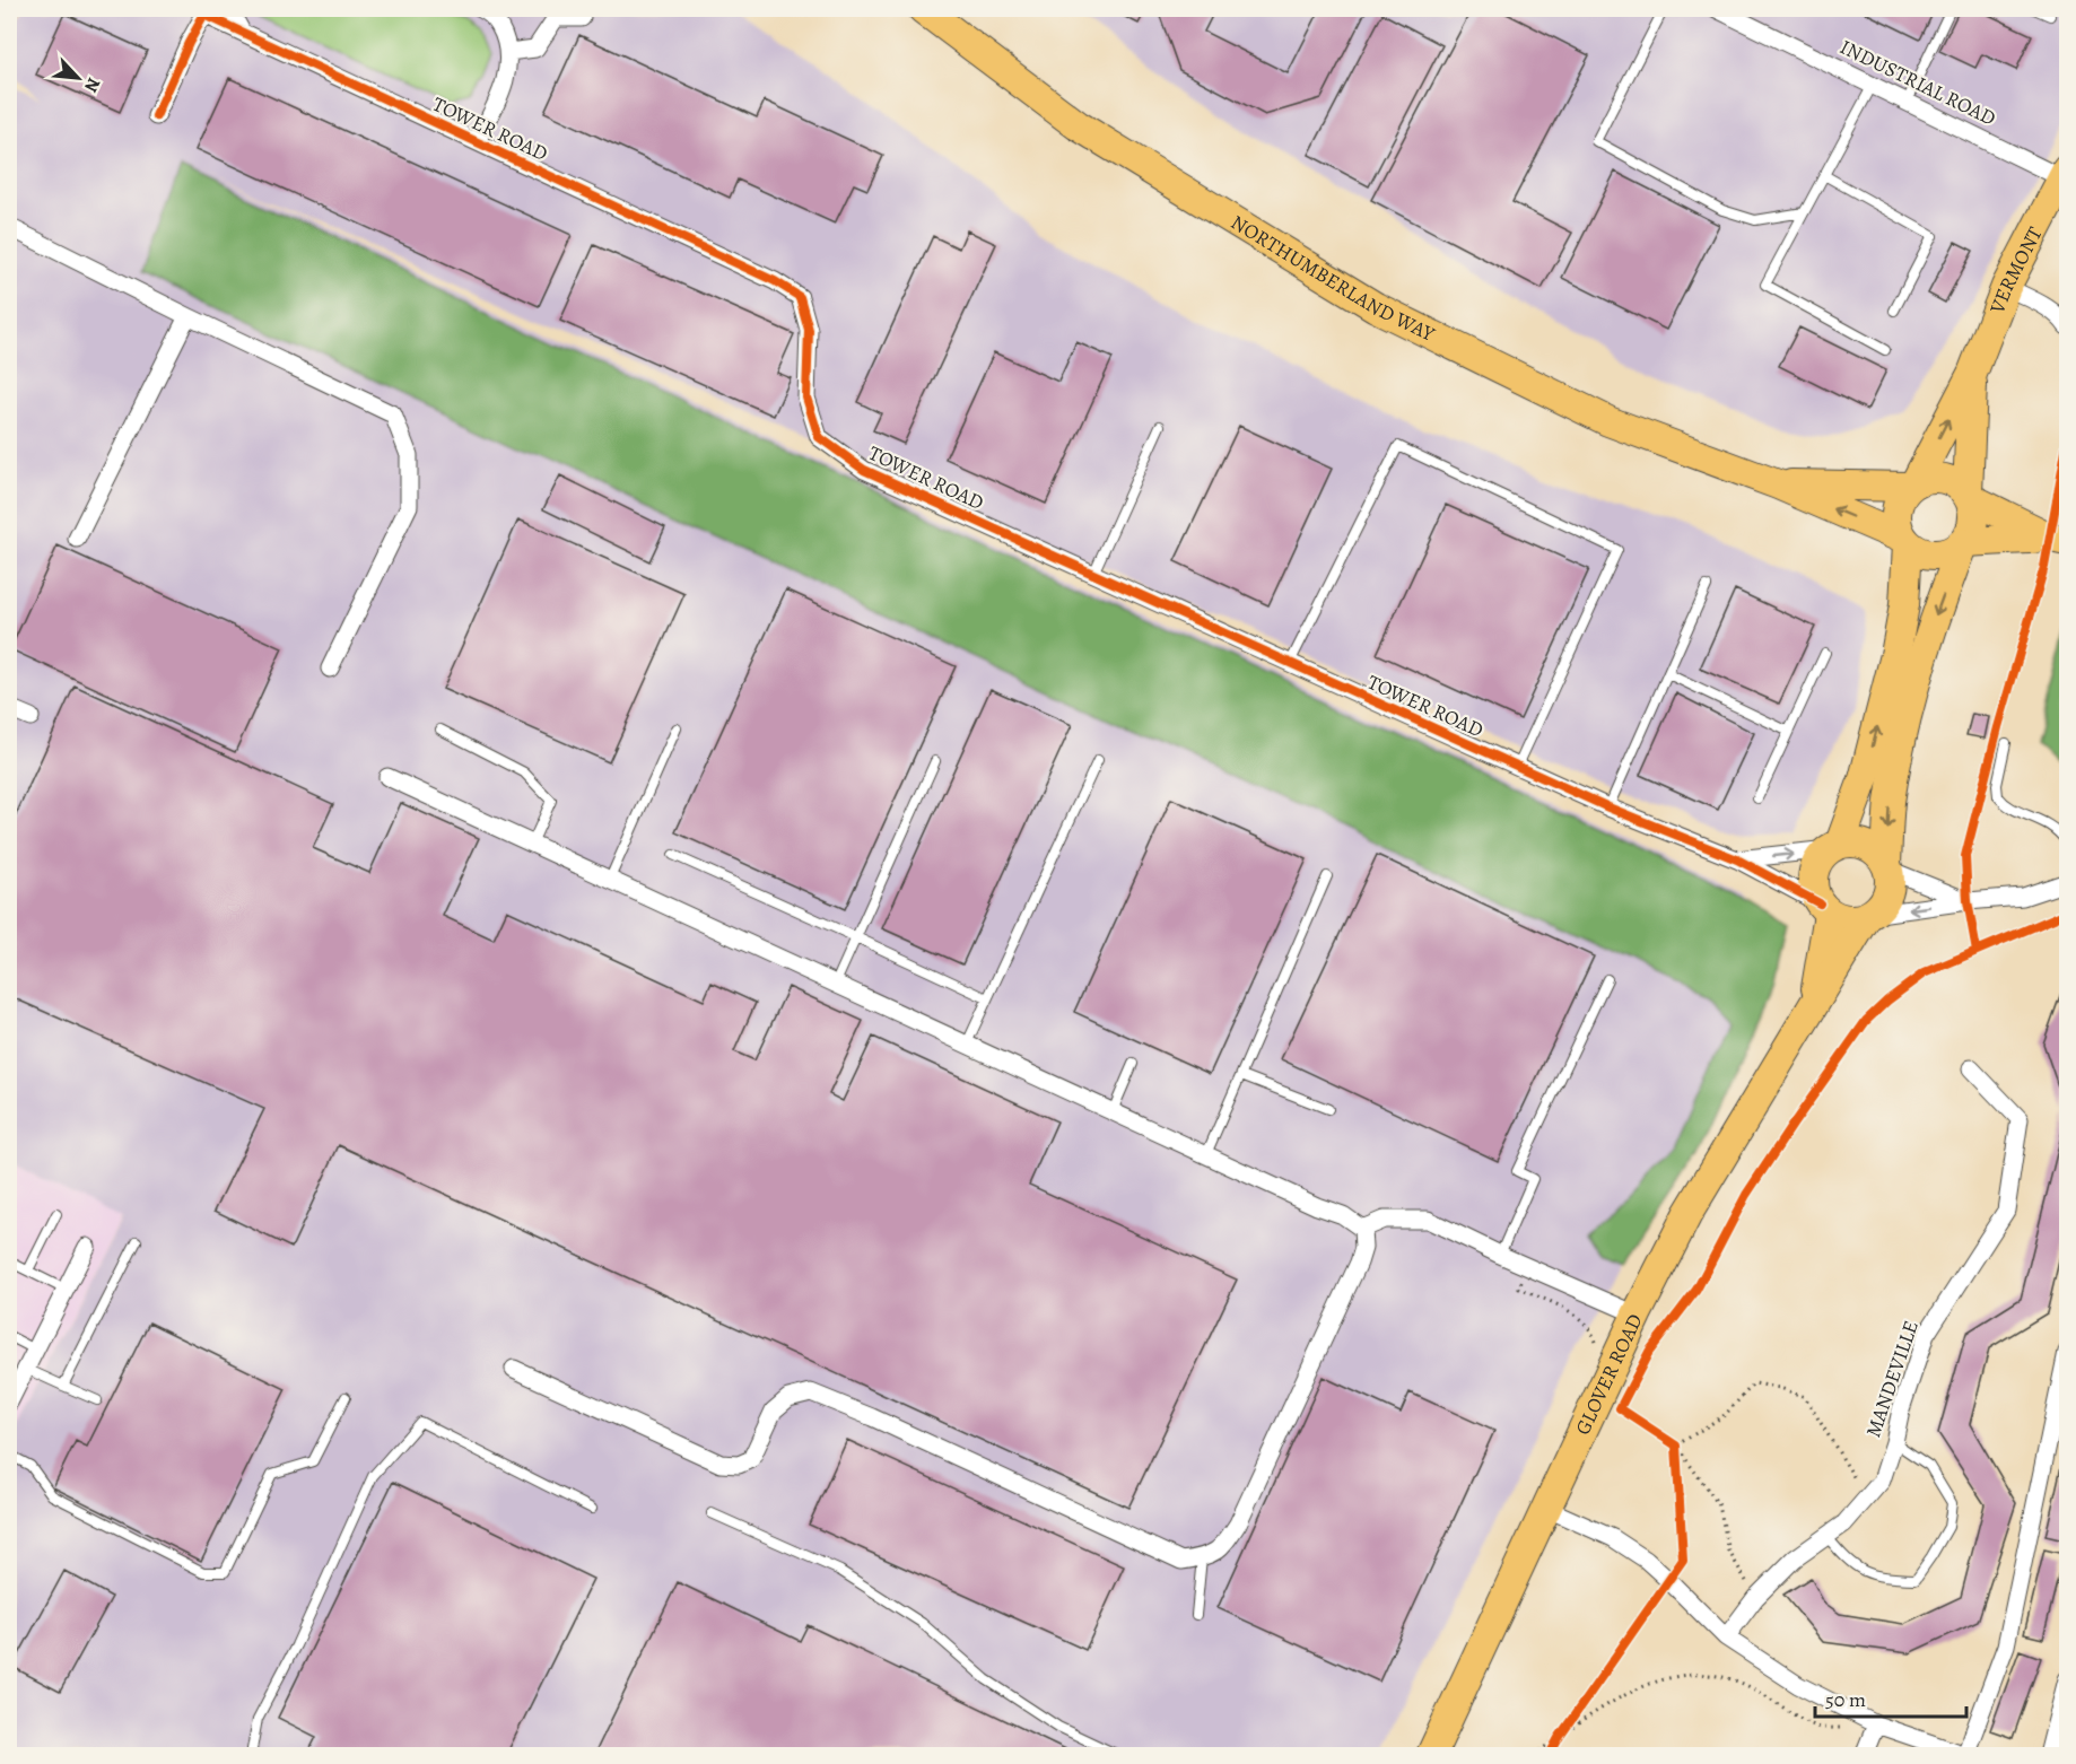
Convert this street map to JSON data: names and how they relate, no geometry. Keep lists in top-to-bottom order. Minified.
{"streets":{"main road":["VERMONT","NORTHUMBERLAND WAY","GLOVER ROAD"],"street":["INDUSTRIAL ROAD","TOWER ROAD","MANDEVILLE"]},"crossings":[["INDUSTRIAL ROAD","VERMONT"],["TOWER ROAD","GLOVER ROAD"],["VERMONT","NORTHUMBERLAND WAY"]],"scale_bar":"50 m","north":"bottom right"}
